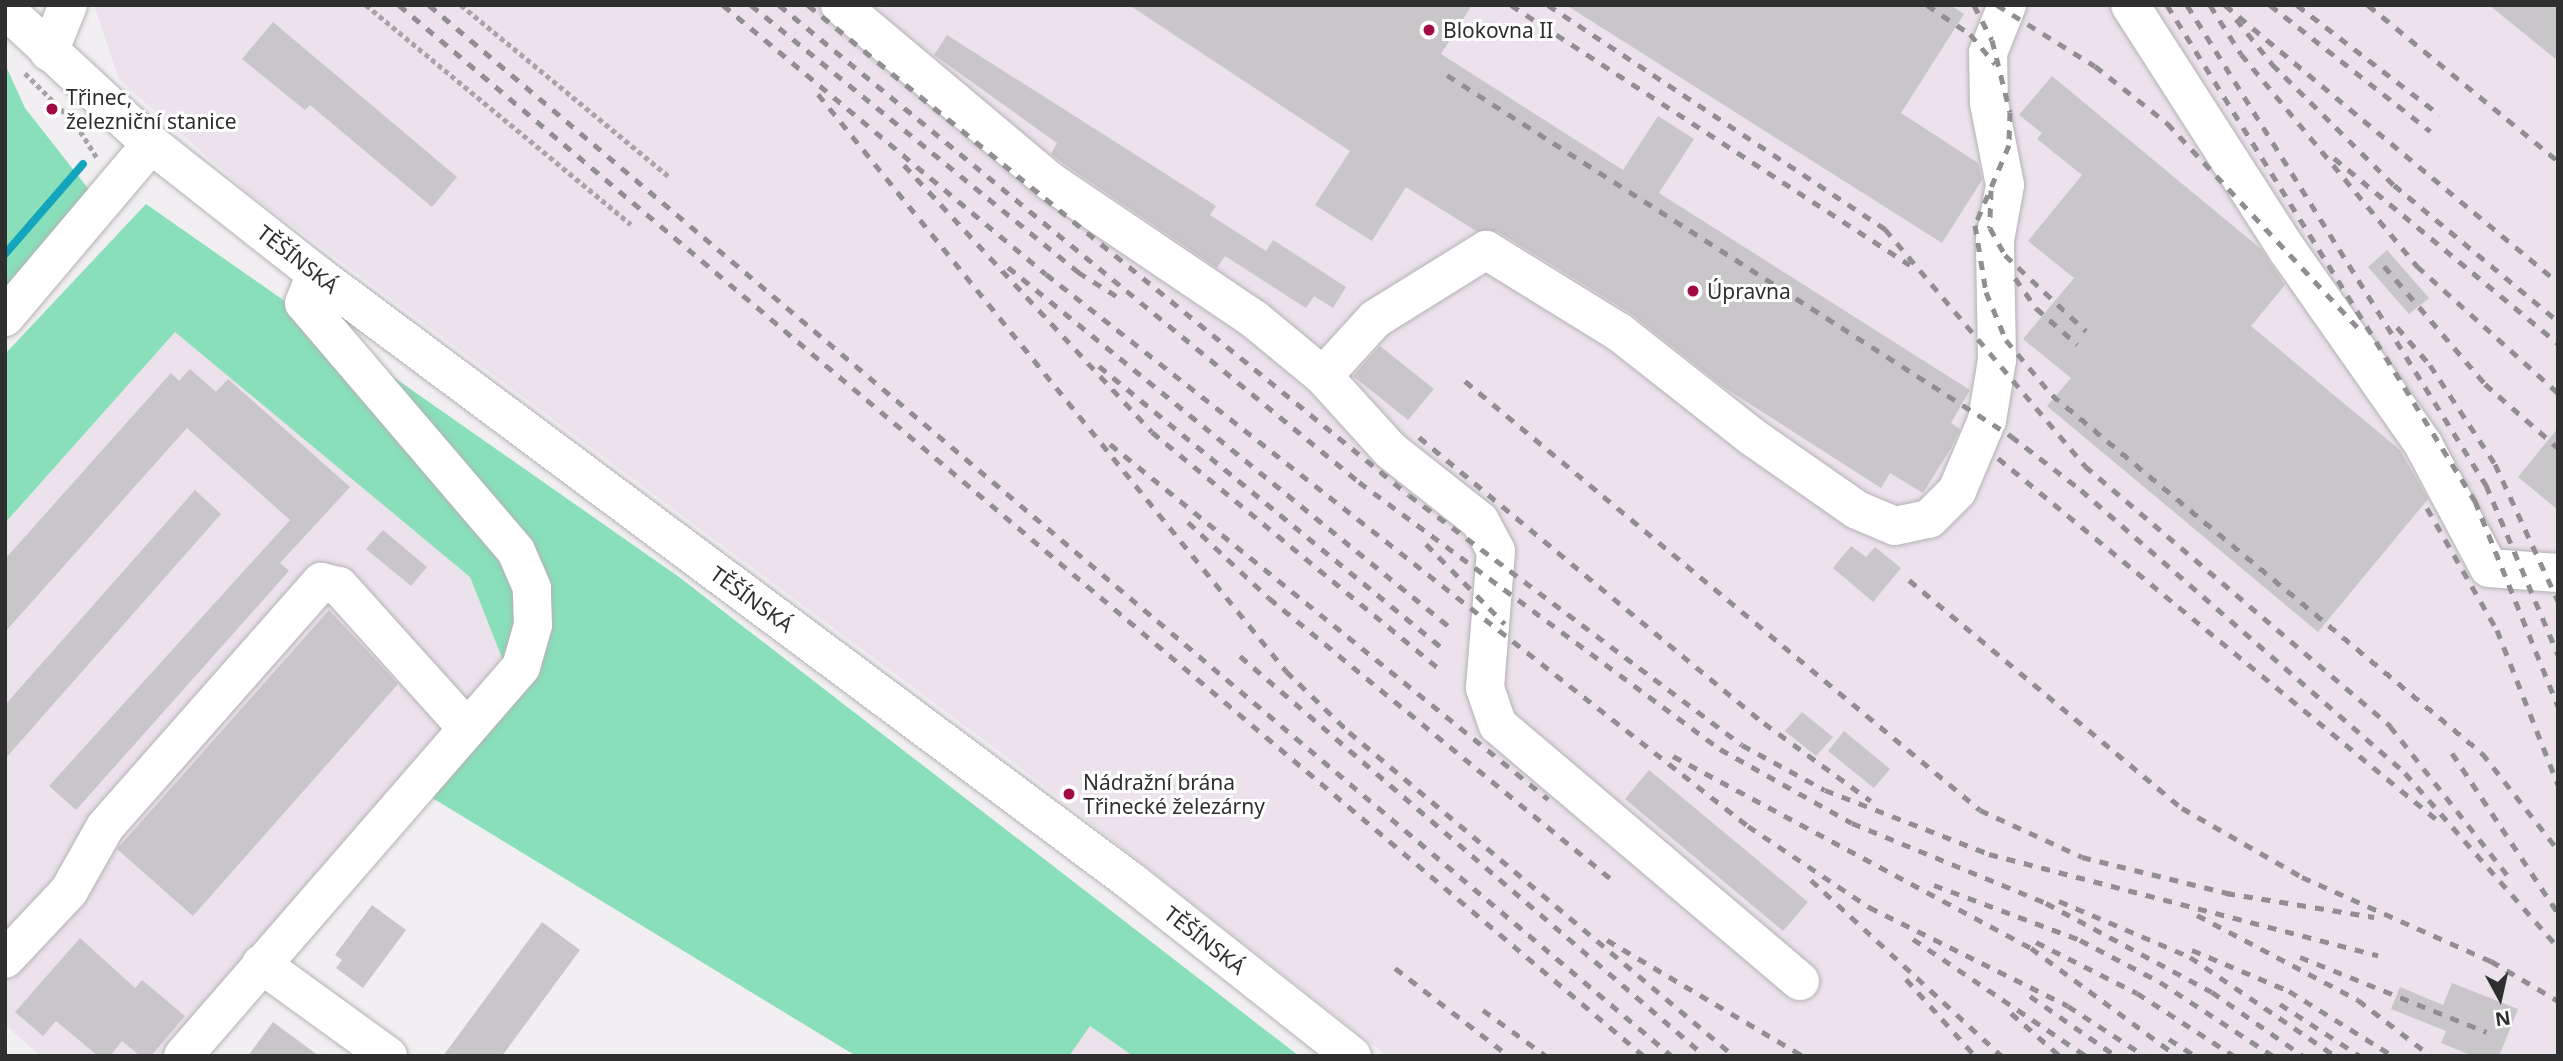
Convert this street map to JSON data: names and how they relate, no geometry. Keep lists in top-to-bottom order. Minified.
{"streets":{"main road":["TĚŠÍNSKÁ"]},"places":["Blokovna II","Třinec, železniční stanice","Úpravna","Nádražní brána Třinecké železárny"],"north":"bottom"}
